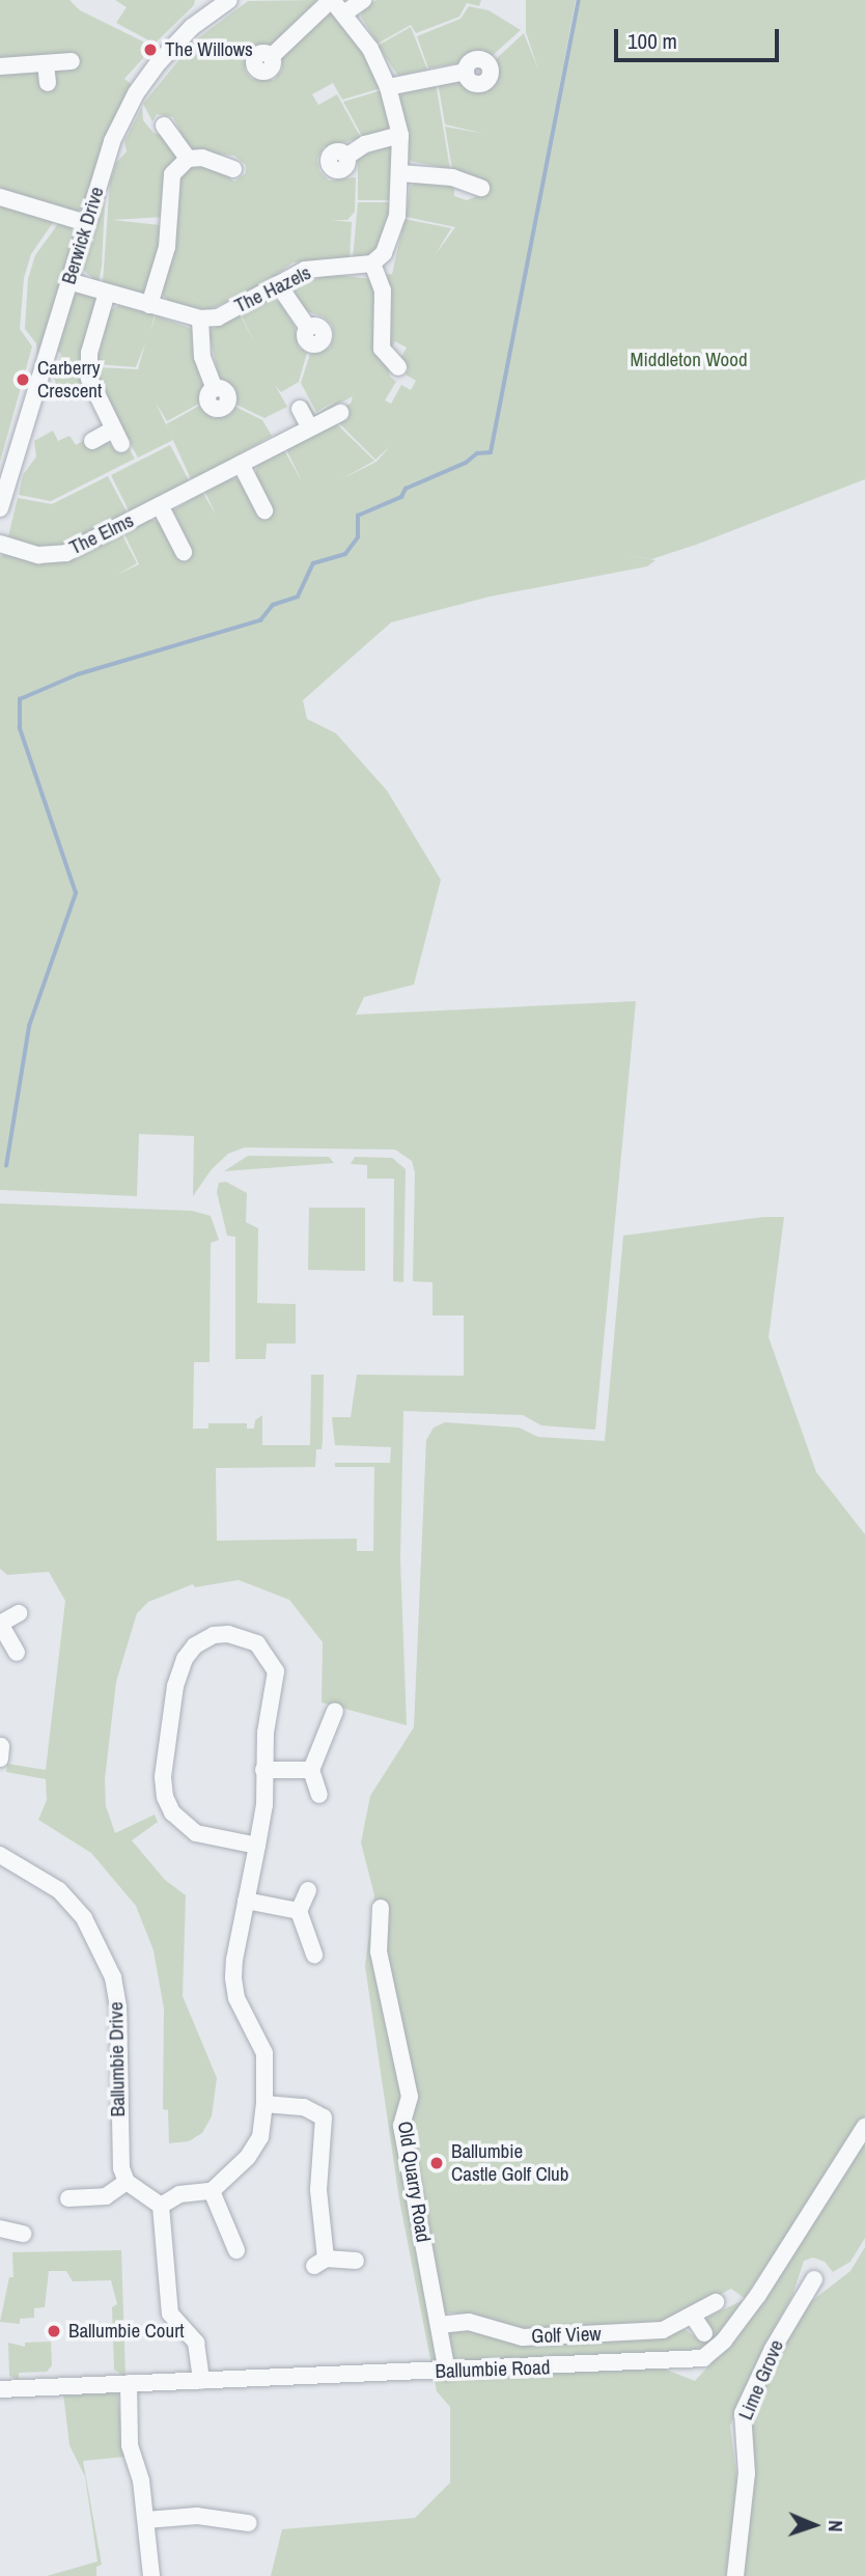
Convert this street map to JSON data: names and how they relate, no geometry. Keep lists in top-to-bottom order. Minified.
{"streets":{"street":["Berwick Drive","The Hazels","The Elms","Ballumbie Drive","Old Quarry Road","Golf View","Ballumbie Road","Lime Grove"]},"crossings":[["Old Quarry Road","Golf View"],["Old Quarry Road","Ballumbie Road"]],"parks":["Middleton Wood"],"places":["The Willows","Carberry Crescent","Ballumbie Castle Golf Club","Ballumbie Court"],"scale_bar":"100 m","north":"right"}
